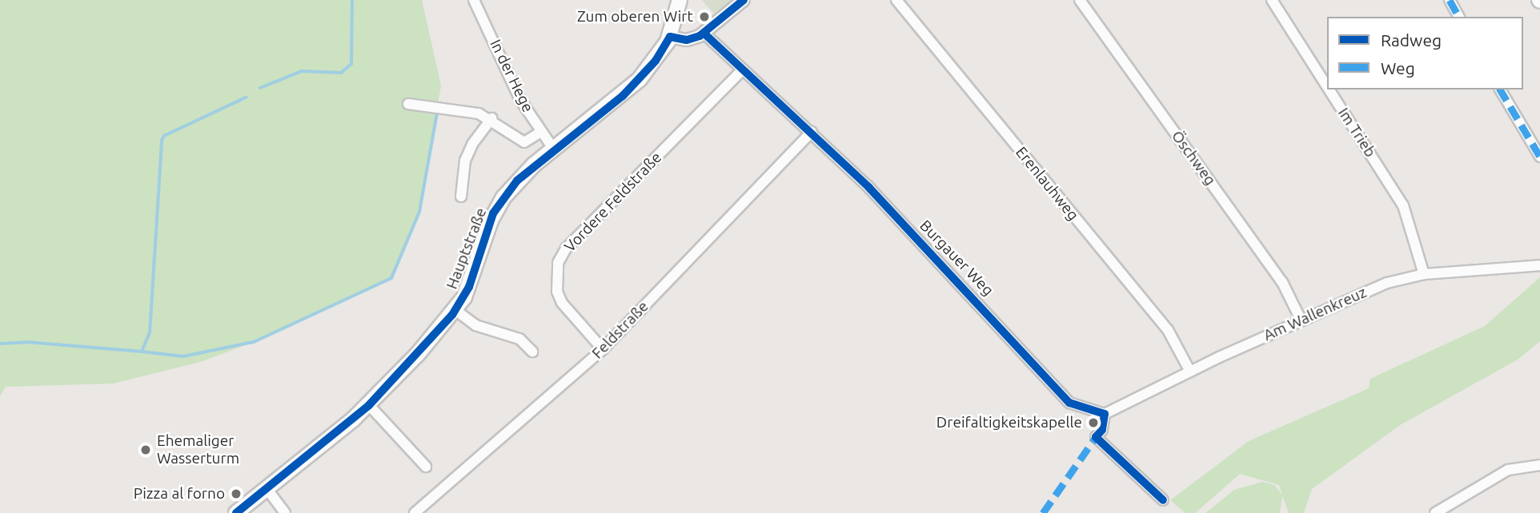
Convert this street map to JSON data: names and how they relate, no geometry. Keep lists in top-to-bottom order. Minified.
{"streets":{"main road":["Hauptstraße"],"street":["In der Hege","Im Trieb","Öschweg","Erenlauhweg","Vordere Feldstraße","Burgauer Weg","Am Wallenkreuz","Feldstraße"]},"crossings":[["In der Hege","Hauptstraße"],["Im Trieb","Am Wallenkreuz"],["Öschweg","Am Wallenkreuz"],["Erenlauhweg","Am Wallenkreuz"],["Vordere Feldstraße","Burgauer Weg"],["Vordere Feldstraße","Feldstraße"],["Burgauer Weg","Am Wallenkreuz"],["Burgauer Weg","Feldstraße"]],"places":["Zum oberen Wirt","Dreifaltigkeitskapelle","Ehemaliger Wasserturm","Pizza al forno"],"legend":["Radweg","Weg"]}
